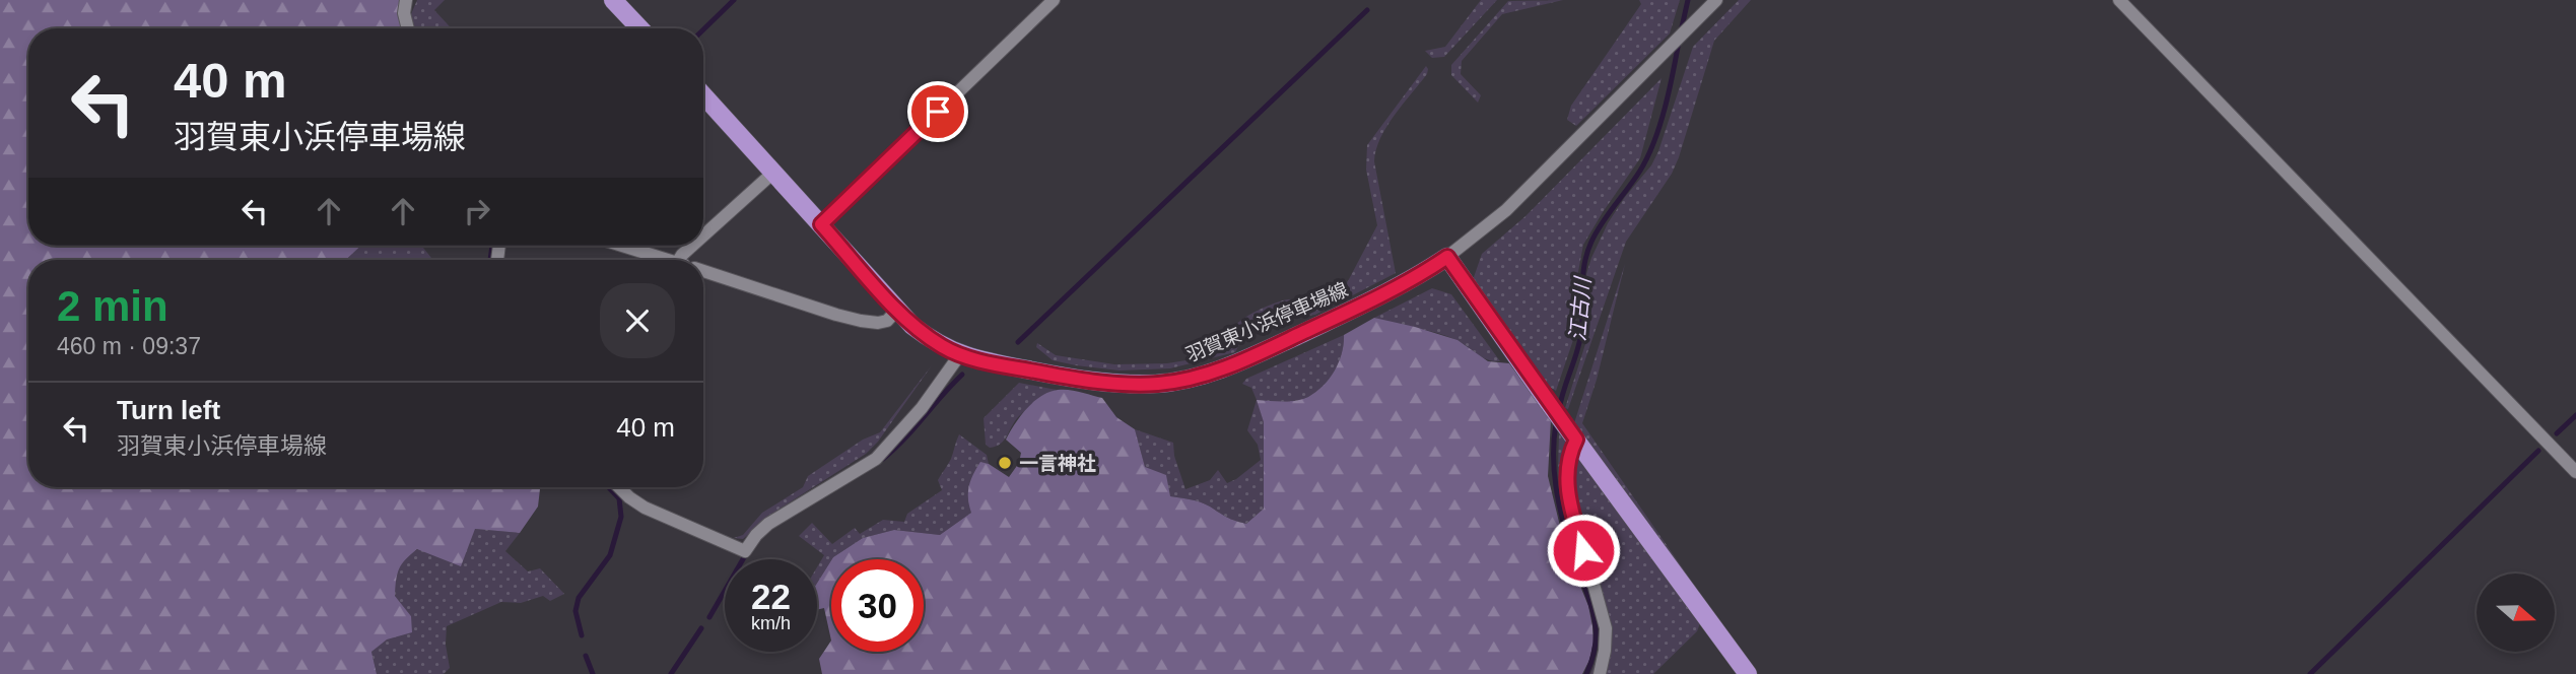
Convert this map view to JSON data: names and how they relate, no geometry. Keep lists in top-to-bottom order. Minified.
{"streets":{"main road":["羽賀東小浜停車場線"]},"water":["江古川"],"places":["一言神社"],"north":"right","page":{"turn":["40 m","羽賀東小浜停車場線"],"heading":["2 min","460 m · 09:37"],"list":[{"name":"Turn left","note":"羽賀東小浜停車場線","value":"40 m"}],"speed":"22 km/h","limit":"30"}}
